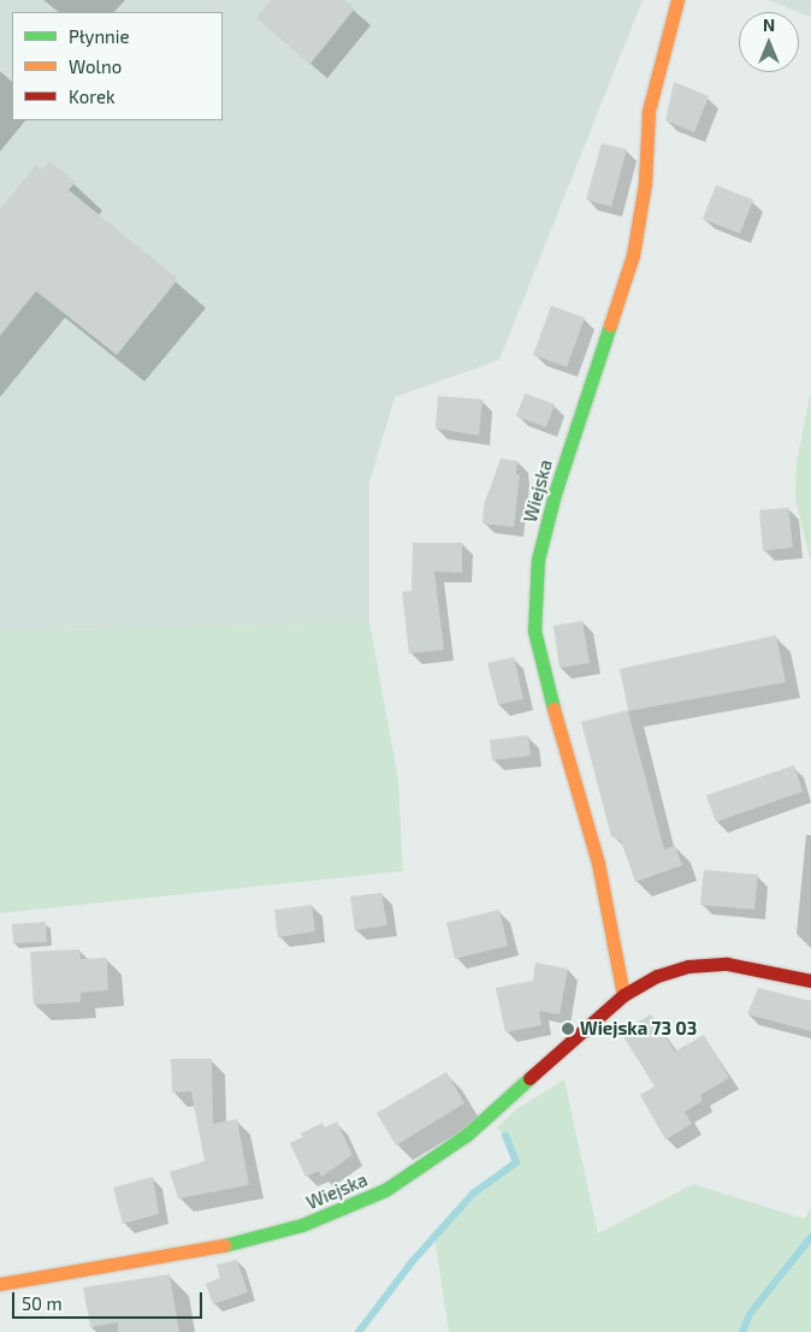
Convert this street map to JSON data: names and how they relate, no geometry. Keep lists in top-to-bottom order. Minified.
{"streets":{"street":["Wiejska"]},"places":["Wiejska 73 03"],"legend":["Płynnie","Wolno","Korek"],"scale_bar":"50 m","north":"top"}
